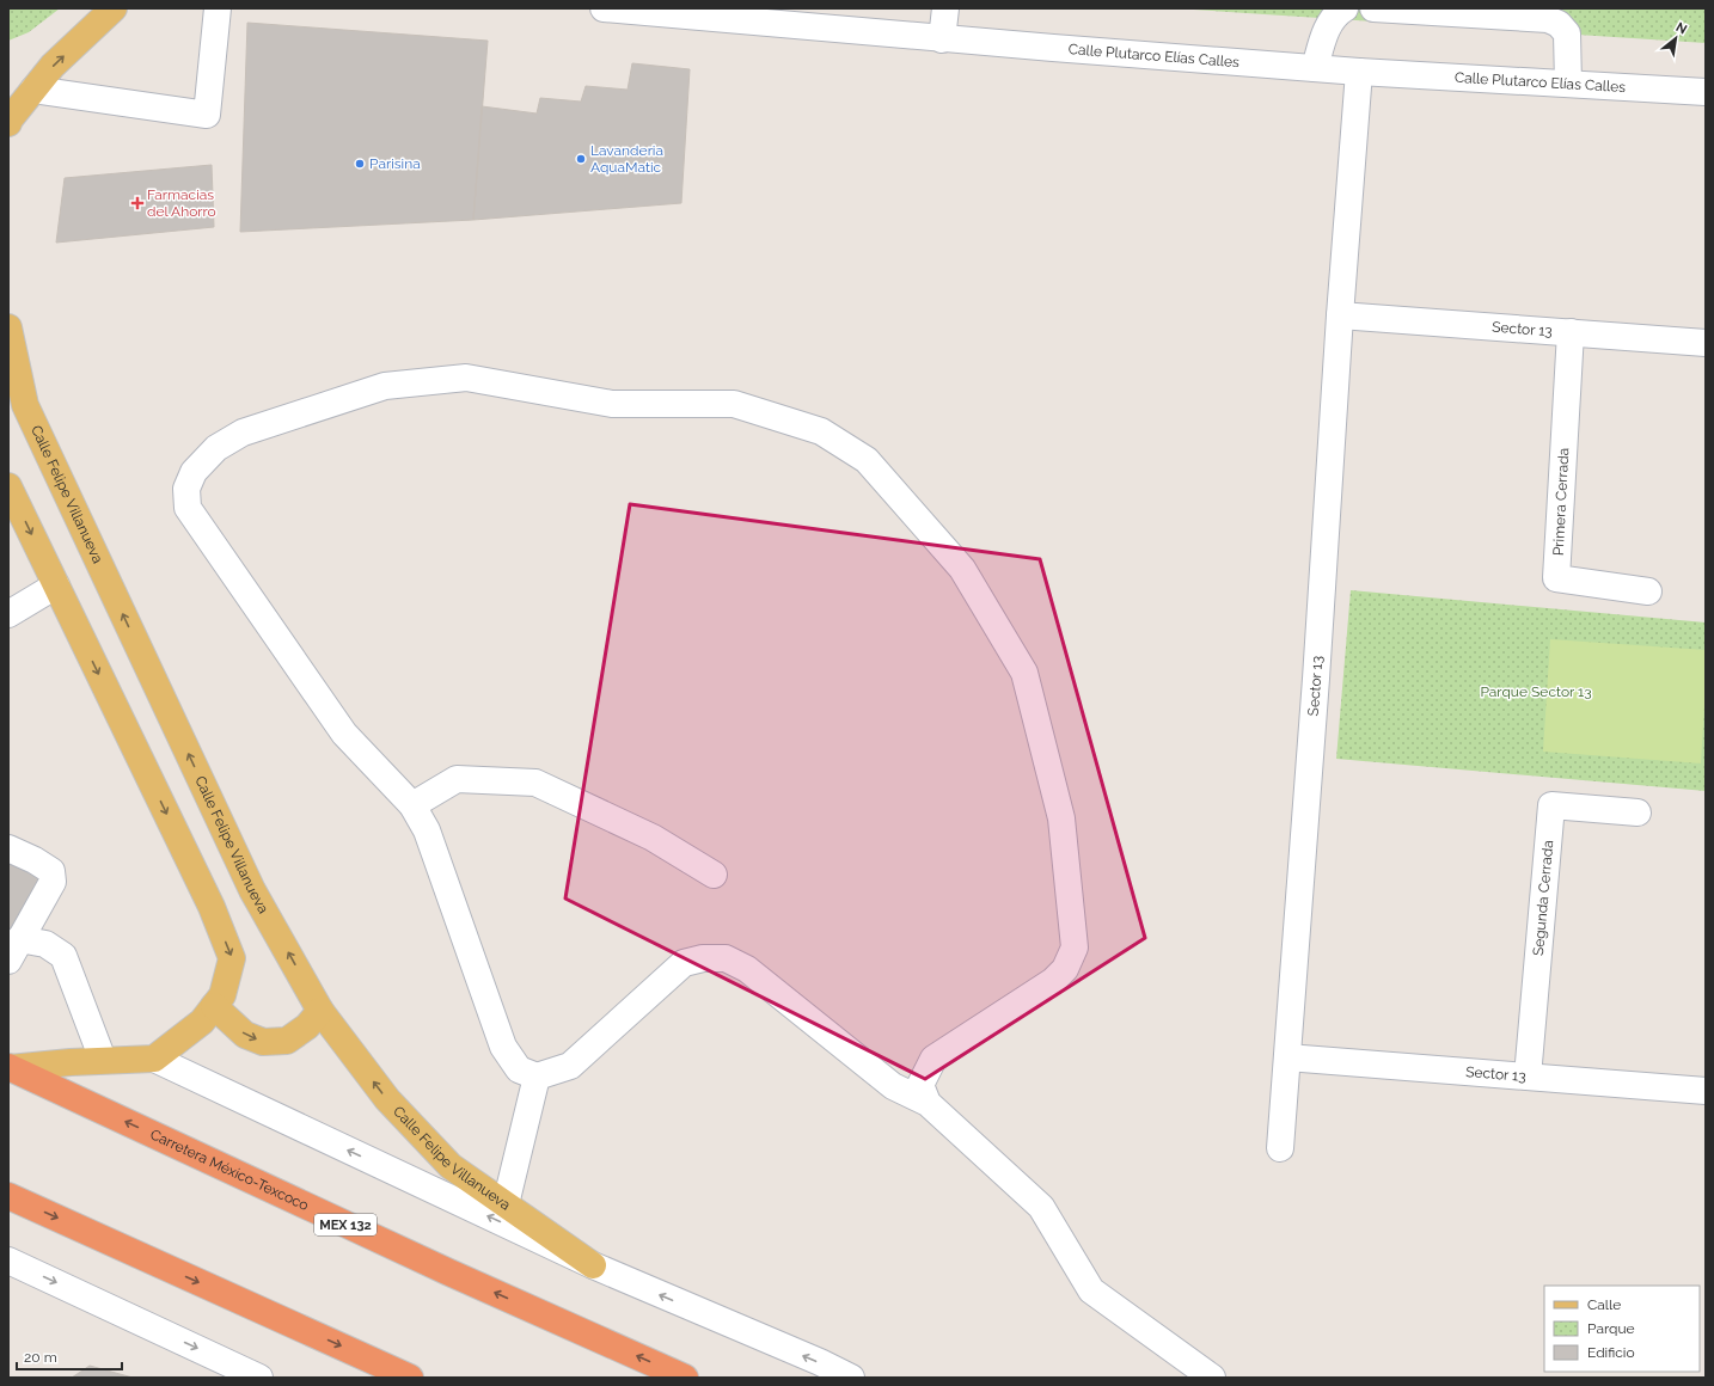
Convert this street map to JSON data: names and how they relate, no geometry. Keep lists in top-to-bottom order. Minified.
{"streets":{"highway":["Carretera México-Texcoco","MEX 132"],"main road":["Calle Felipe Villanueva"],"street":["Calle Plutarco Elías Calles","Sector 13","Primera Cerrada","Segunda Cerrada"]},"crossings":[["Calle Plutarco Elías Calles","Sector 13"],["Sector 13","Primera Cerrada"],["Sector 13","Segunda Cerrada"]],"parks":["Parque Sector 13"],"places":{"other":["Lavanderia AquaMatic","Parisina"],"health":["Farmacias del Ahorro"]},"legend":["Calle","Parque","Edificio"],"scale_bar":"20 m","north":"top right"}
